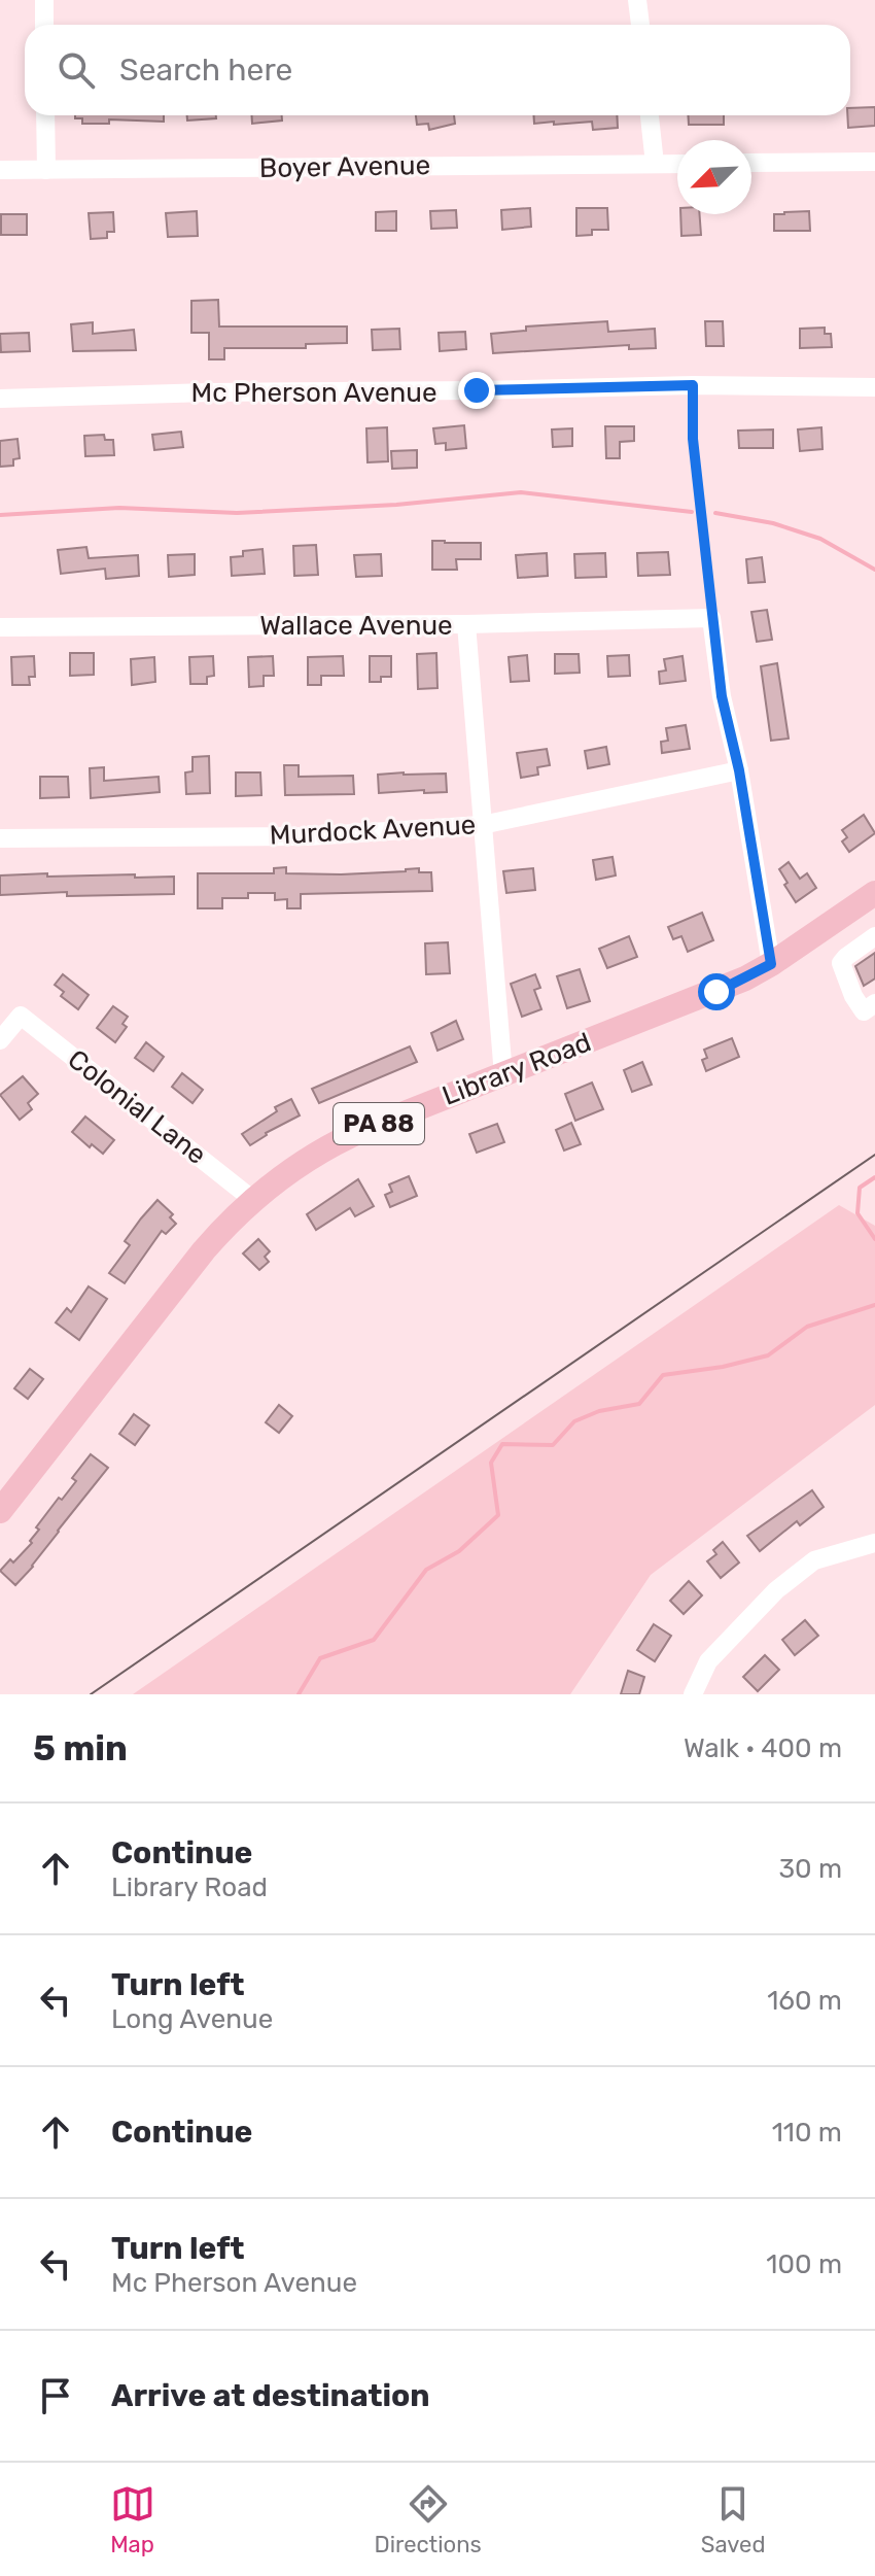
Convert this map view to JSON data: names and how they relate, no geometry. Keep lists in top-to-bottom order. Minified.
{"streets":{"main road":["Library Road","PA 88"],"street":["Boyer Avenue","Mc Pherson Avenue","Wallace Avenue","Murdock Avenue","Colonial Lane"]},"crossings":[["Library Road","Colonial Lane"]],"north":"bottom left","page":{"search":"Search here","heading":["5 min","Walk · 400 m"],"list":[["Continue","Library Road","30 m"],["Turn left","Long Avenue","160 m"],["Continue","110 m"],["Turn left","Mc Pherson Avenue","100 m"],"Arrive at destination"],"nav":["Map","Directions","Saved"]}}
